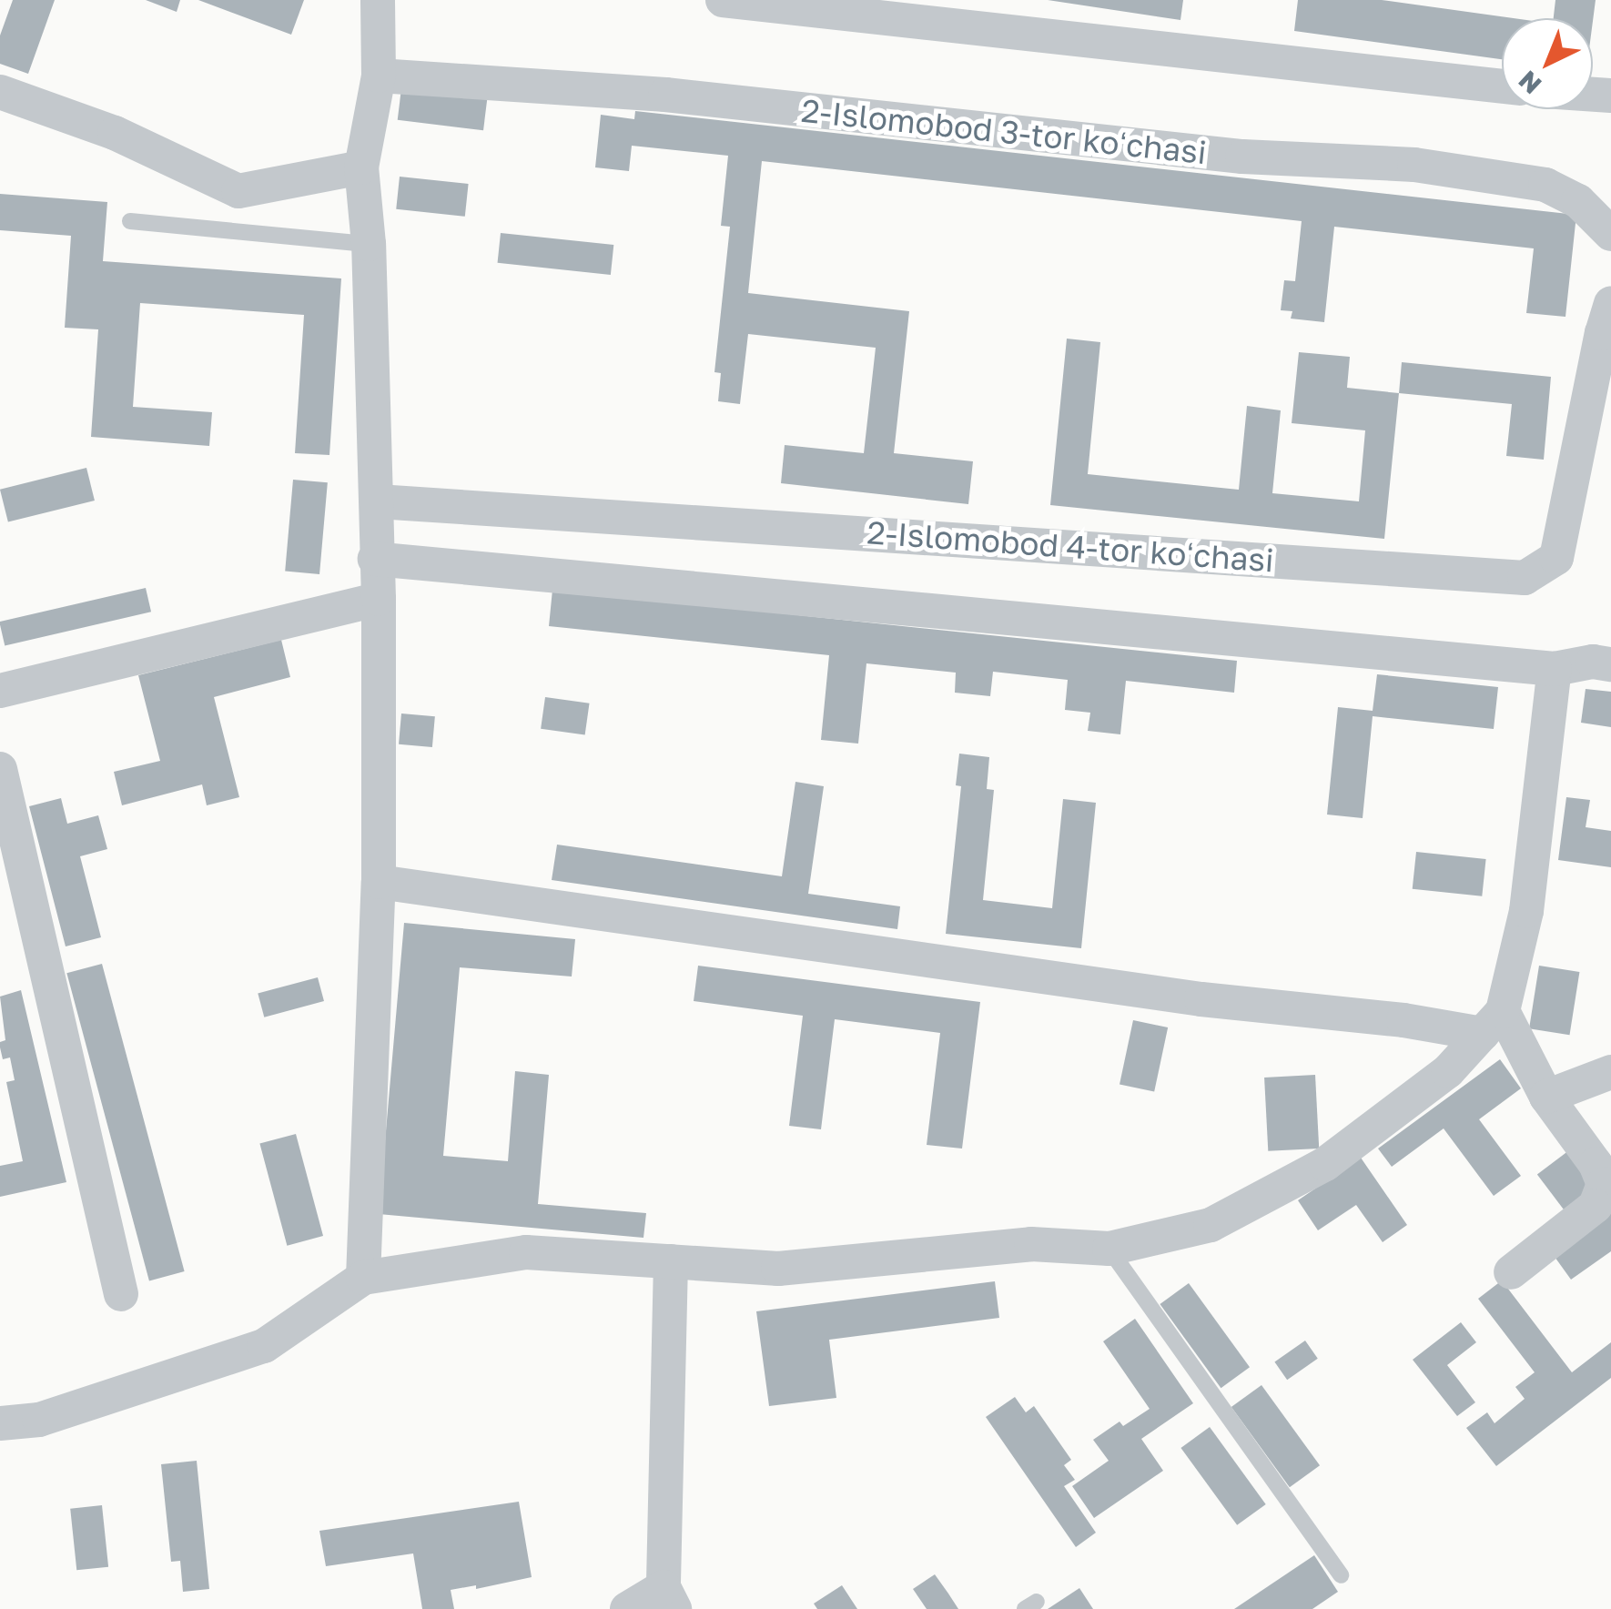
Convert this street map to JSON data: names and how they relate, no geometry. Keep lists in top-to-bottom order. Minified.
{"streets":{"street":["2-Islomobod 3-tor koʻchasi","2-Islomobod 4-tor koʻchasi"]},"north":"bottom left"}
